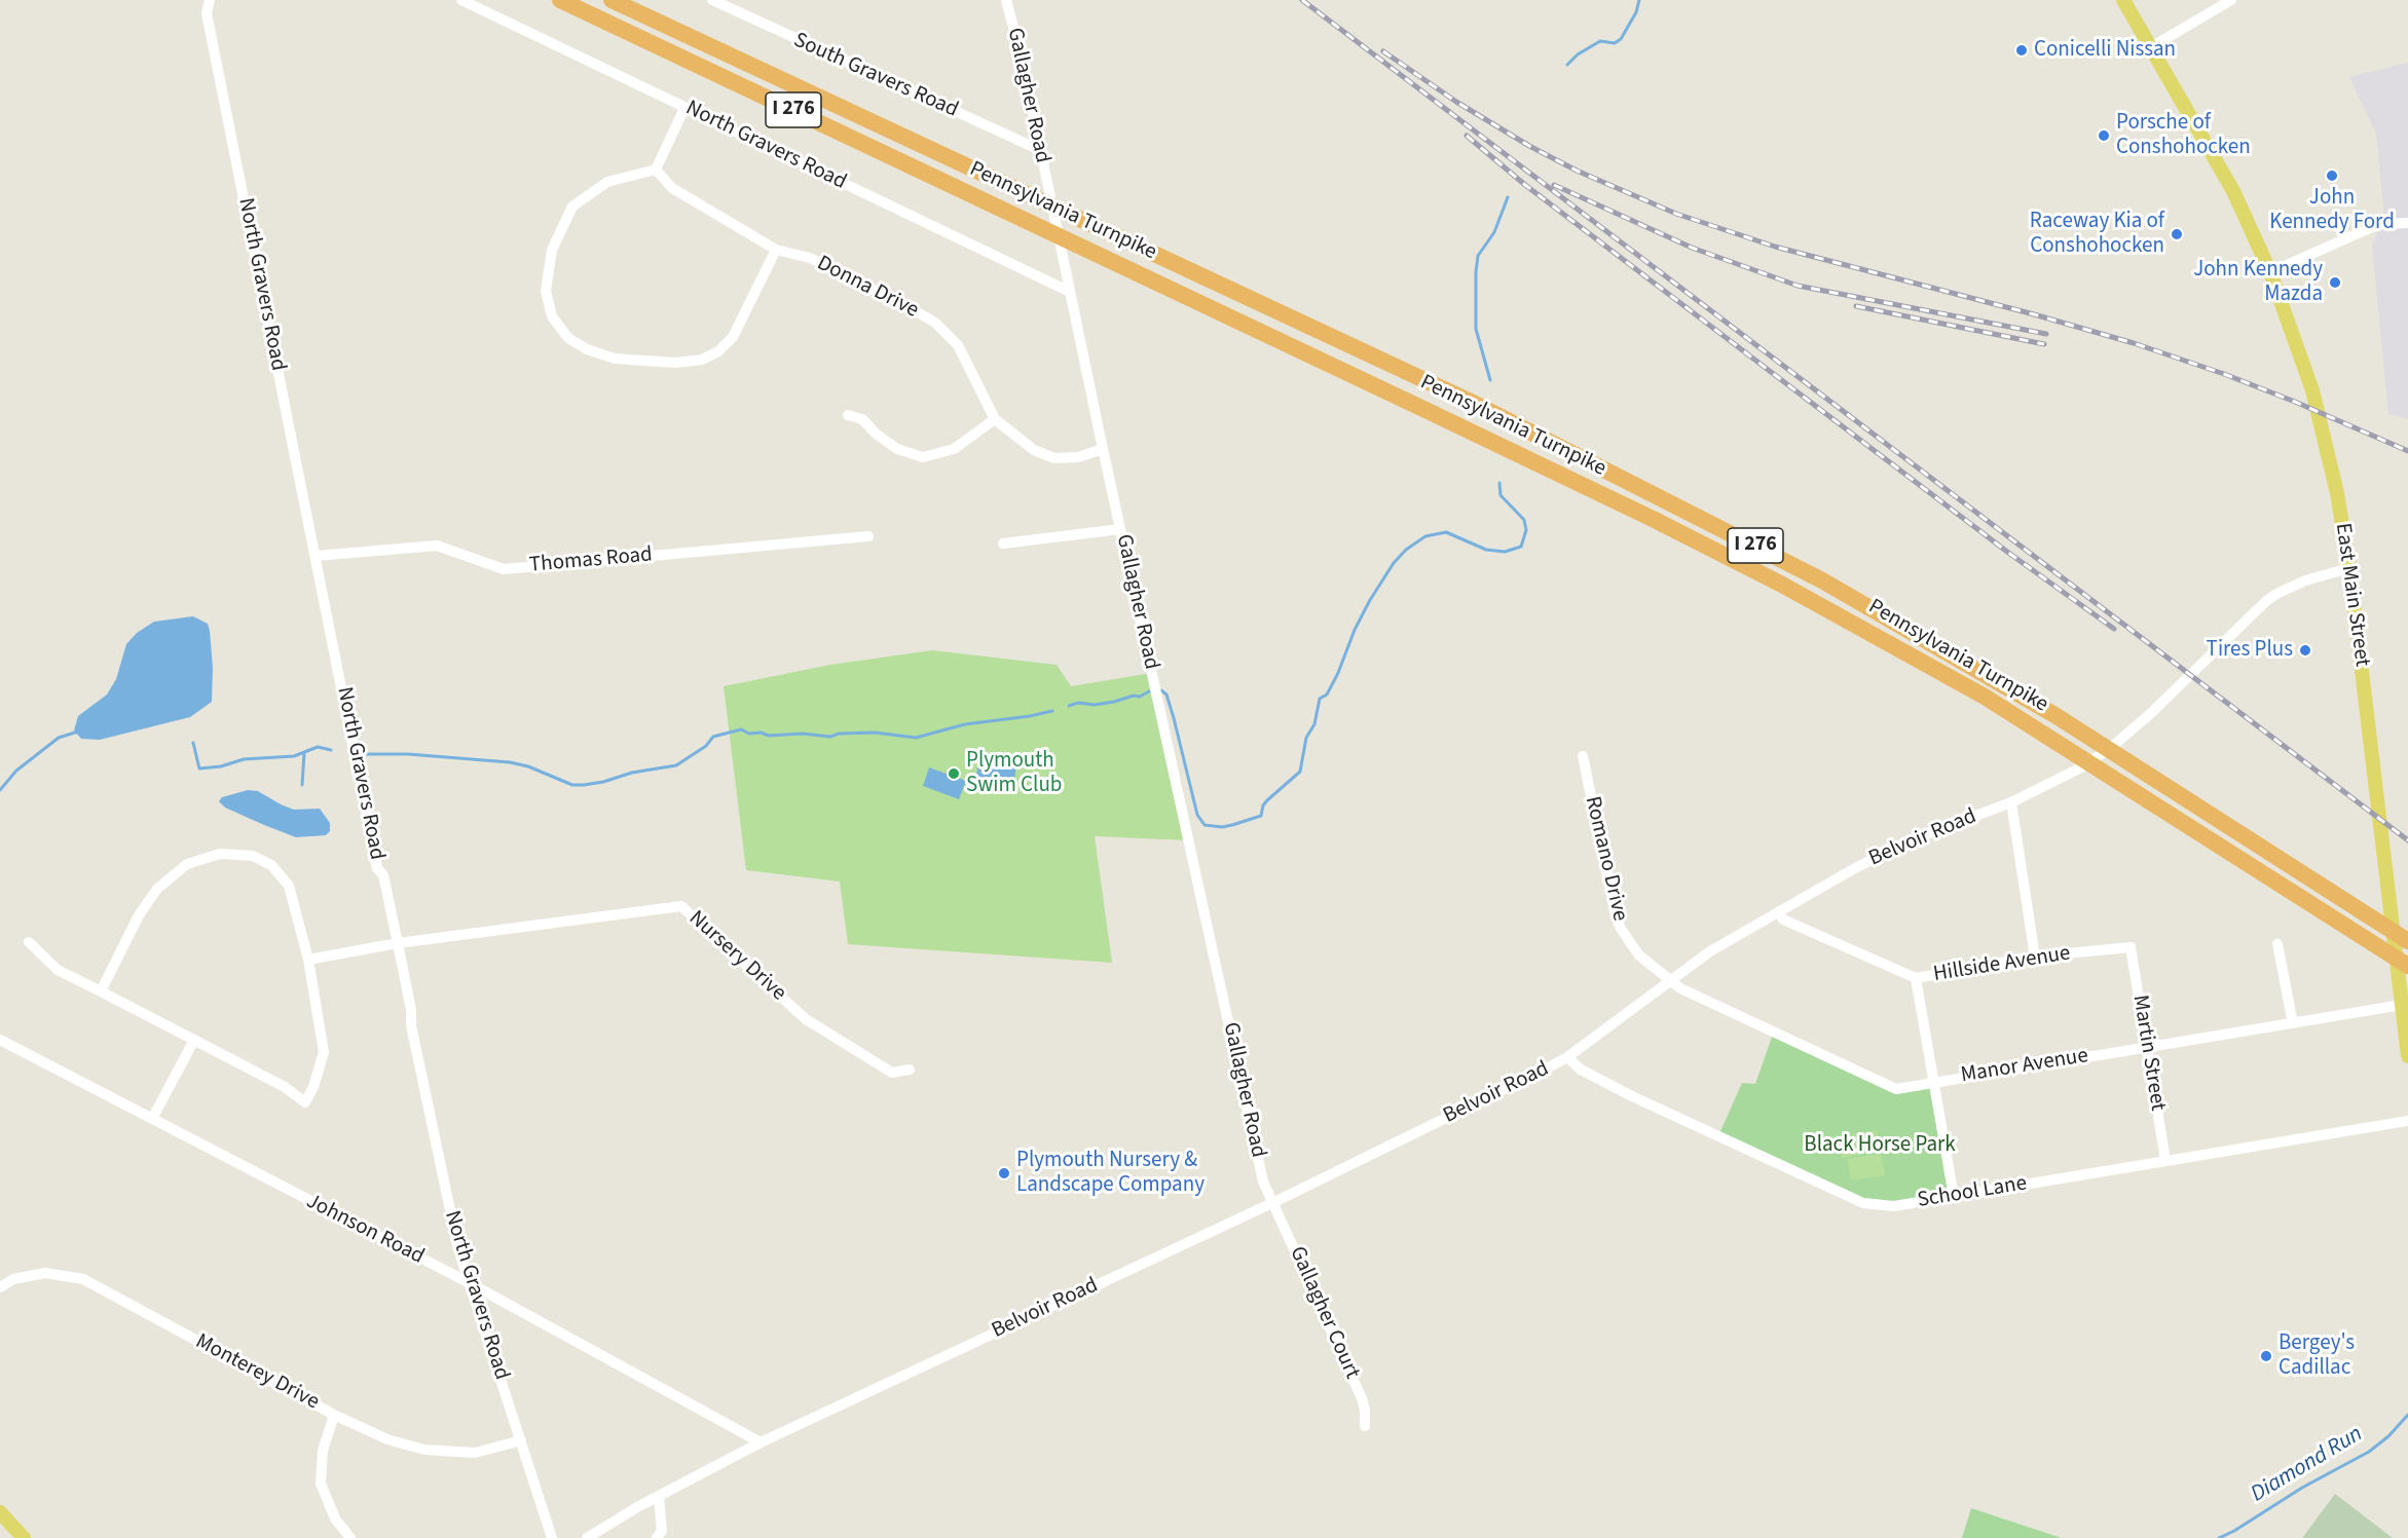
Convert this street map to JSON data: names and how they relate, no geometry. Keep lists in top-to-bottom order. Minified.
{"streets":{"highway":["I 276","Pennsylvania Turnpike"],"main road":["East Main Street"],"street":["South Gravers Road","Gallagher Road","North Gravers Road","Donna Drive","Thomas Road","Belvoir Road","Romano Drive","Nursery Drive","Hillside Avenue","Martin Street","Manor Avenue","School Lane","Johnson Road","Gallagher Court","Monterey Drive"]},"crossings":[["South Gravers Road","Gallagher Road"],["Gallagher Road","North Gravers Road"],["Gallagher Road","Donna Drive"],["Gallagher Road","Belvoir Road"],["Gallagher Road","Gallagher Court"],["North Gravers Road","Thomas Road"],["North Gravers Road","Nursery Drive"],["North Gravers Road","Johnson Road"],["North Gravers Road","Monterey Drive"],["East Main Street","Belvoir Road"],["East Main Street","Manor Avenue"],["Belvoir Road","Romano Drive"],["Belvoir Road","Hillside Avenue"],["Belvoir Road","Manor Avenue"],["Belvoir Road","School Lane"],["Belvoir Road","Johnson Road"],["Belvoir Road","Gallagher Court"],["Romano Drive","Manor Avenue"],["Hillside Avenue","Martin Street"],["Martin Street","Manor Avenue"],["Martin Street","School Lane"]],"water":["Diamond Run"],"parks":["Black Horse Park"],"places":["Conicelli Nissan","Porsche of Conshohocken","John Kennedy Ford","Raceway Kia of Conshohocken","John Kennedy Mazda","Tires Plus","Plymouth Swim Club","Plymouth Nursery & Landscape Company","Bergey's Cadillac"]}
